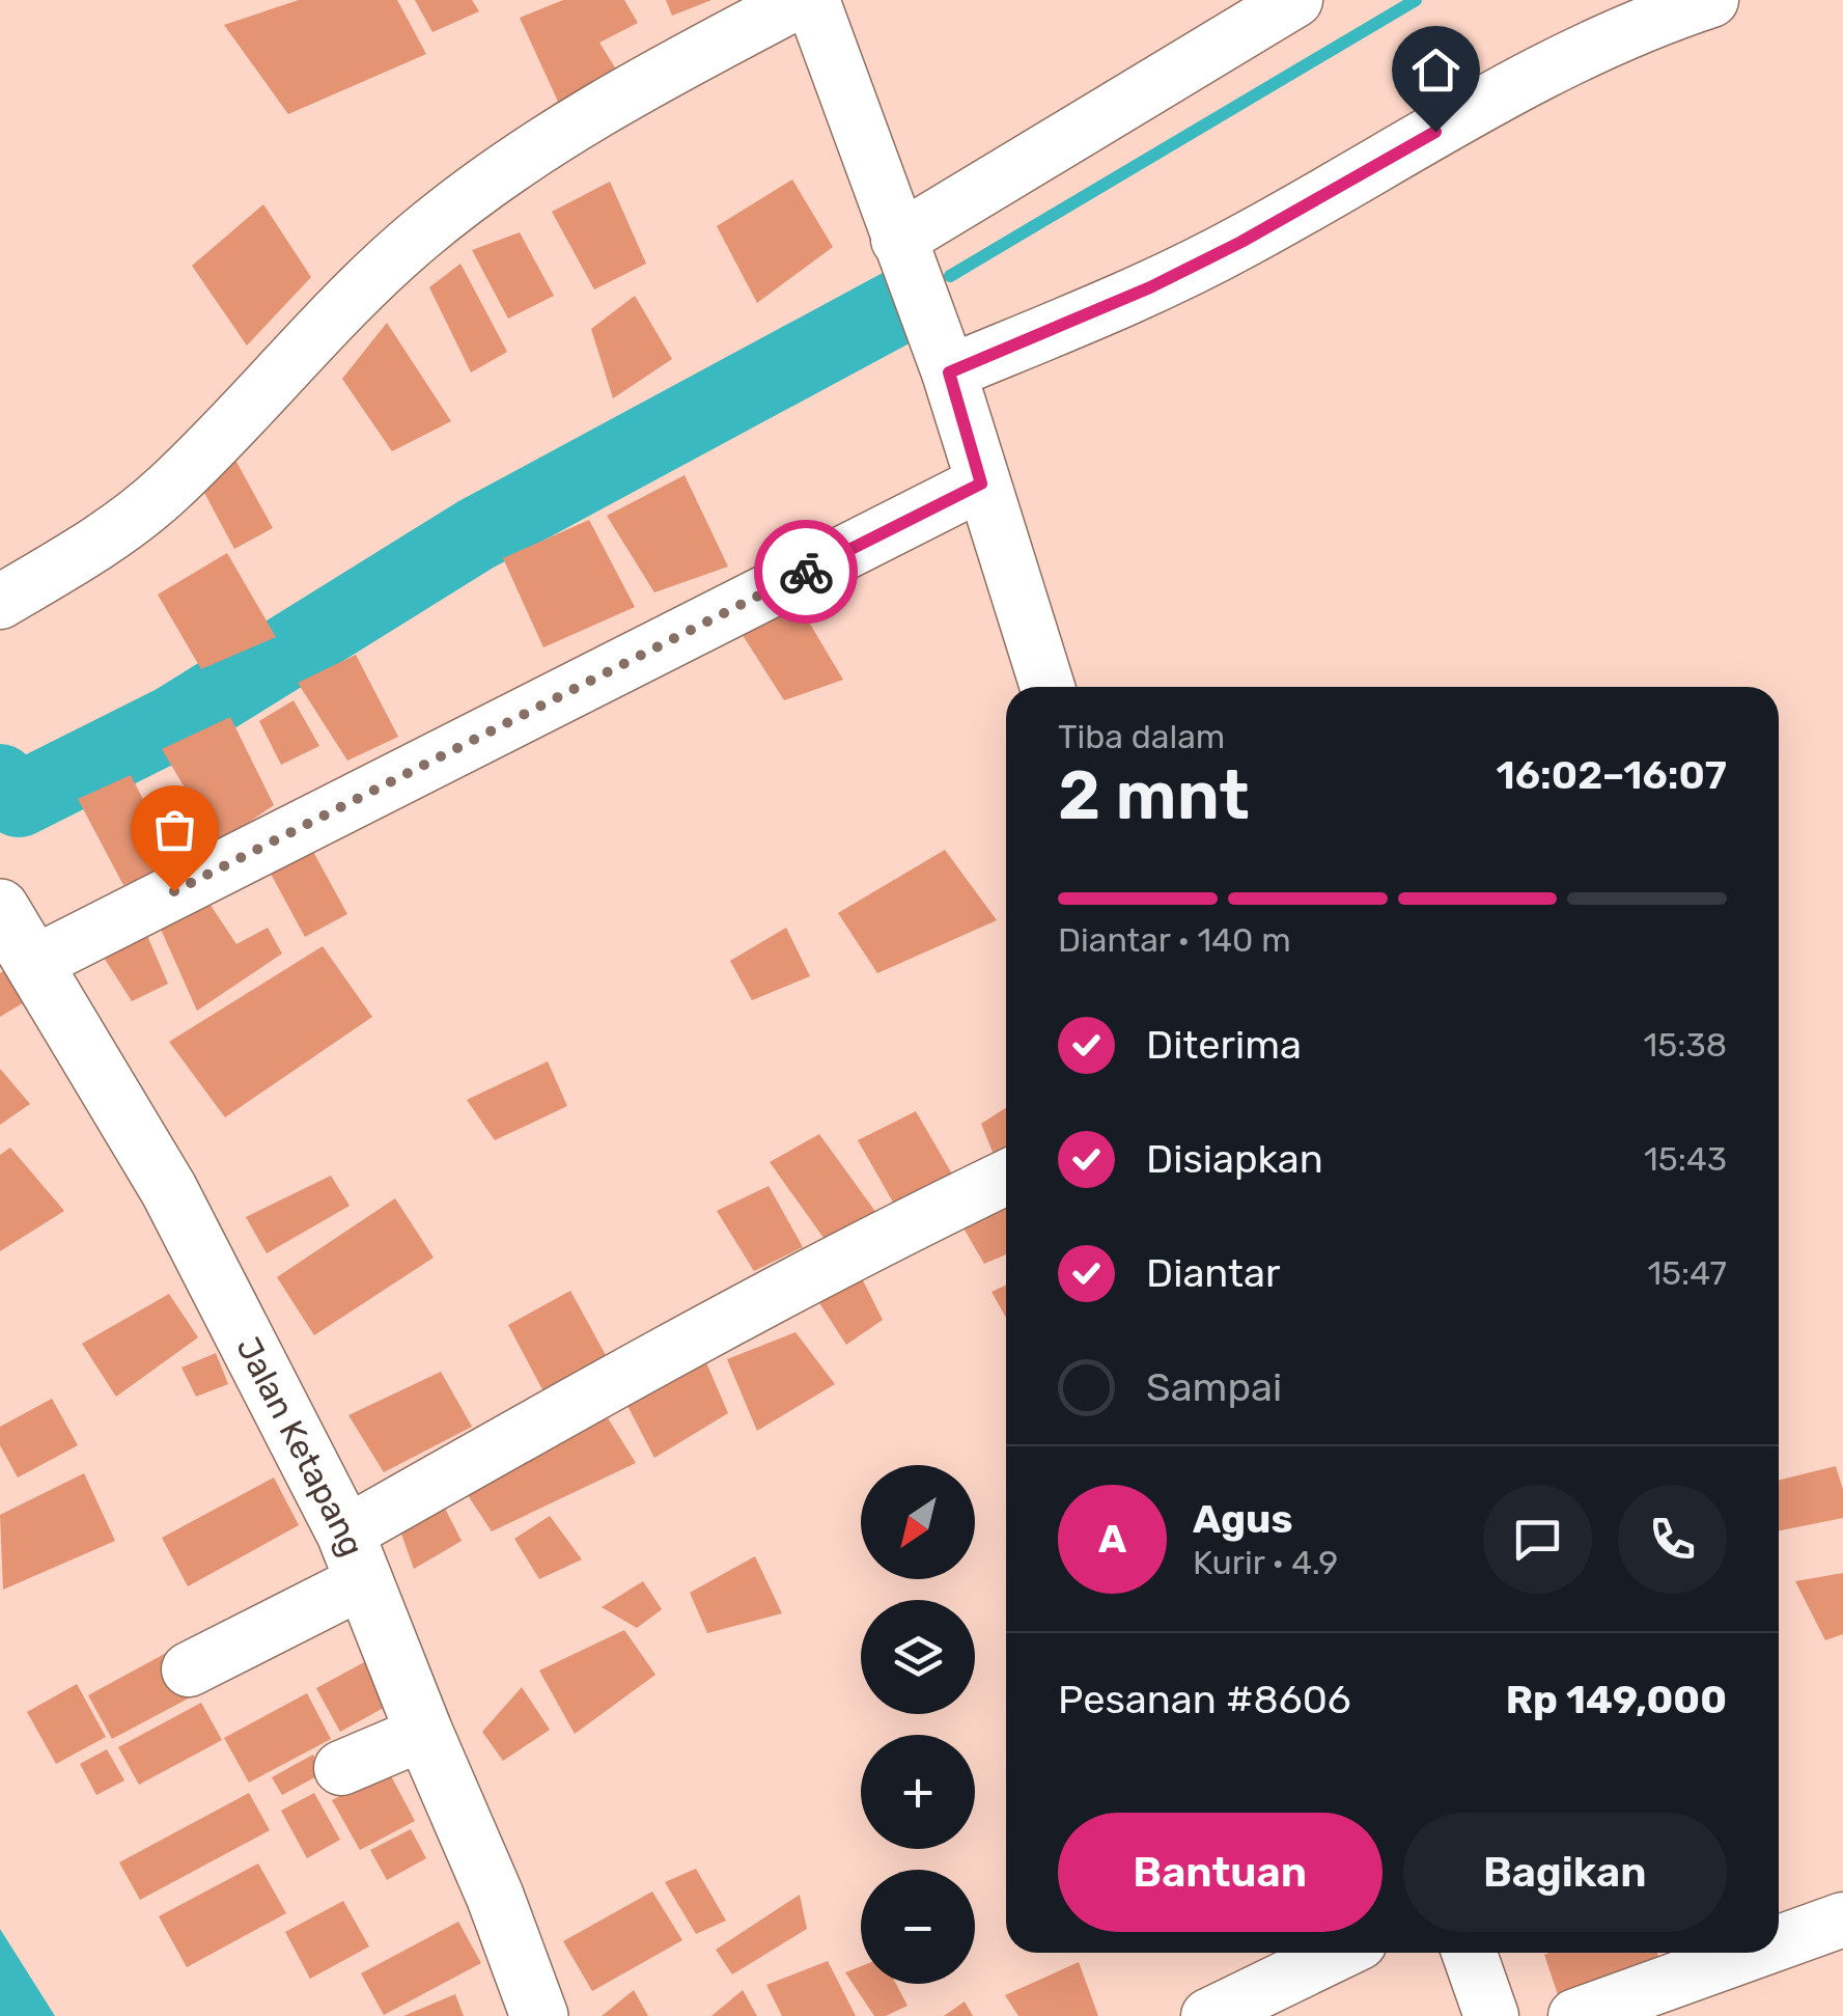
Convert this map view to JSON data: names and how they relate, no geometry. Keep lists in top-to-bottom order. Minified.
{"streets":{"main road":["Jalan Ketapang"]},"north":"bottom left","page":{"heading":["2 mnt","Tiba dalam","16:02–16:07"],"panel":["Agus","Kurir · 4.9","Pesanan #8606","Rp 149,000"],"bar":"Diantar · 140 m","list":[["Diterima","15:38"],["Disiapkan","15:43"],["Diantar","15:47"],"Sampai"],"map_buttons":["+","−"],"round":"A","buttons":["Bantuan","Bagikan"]}}
